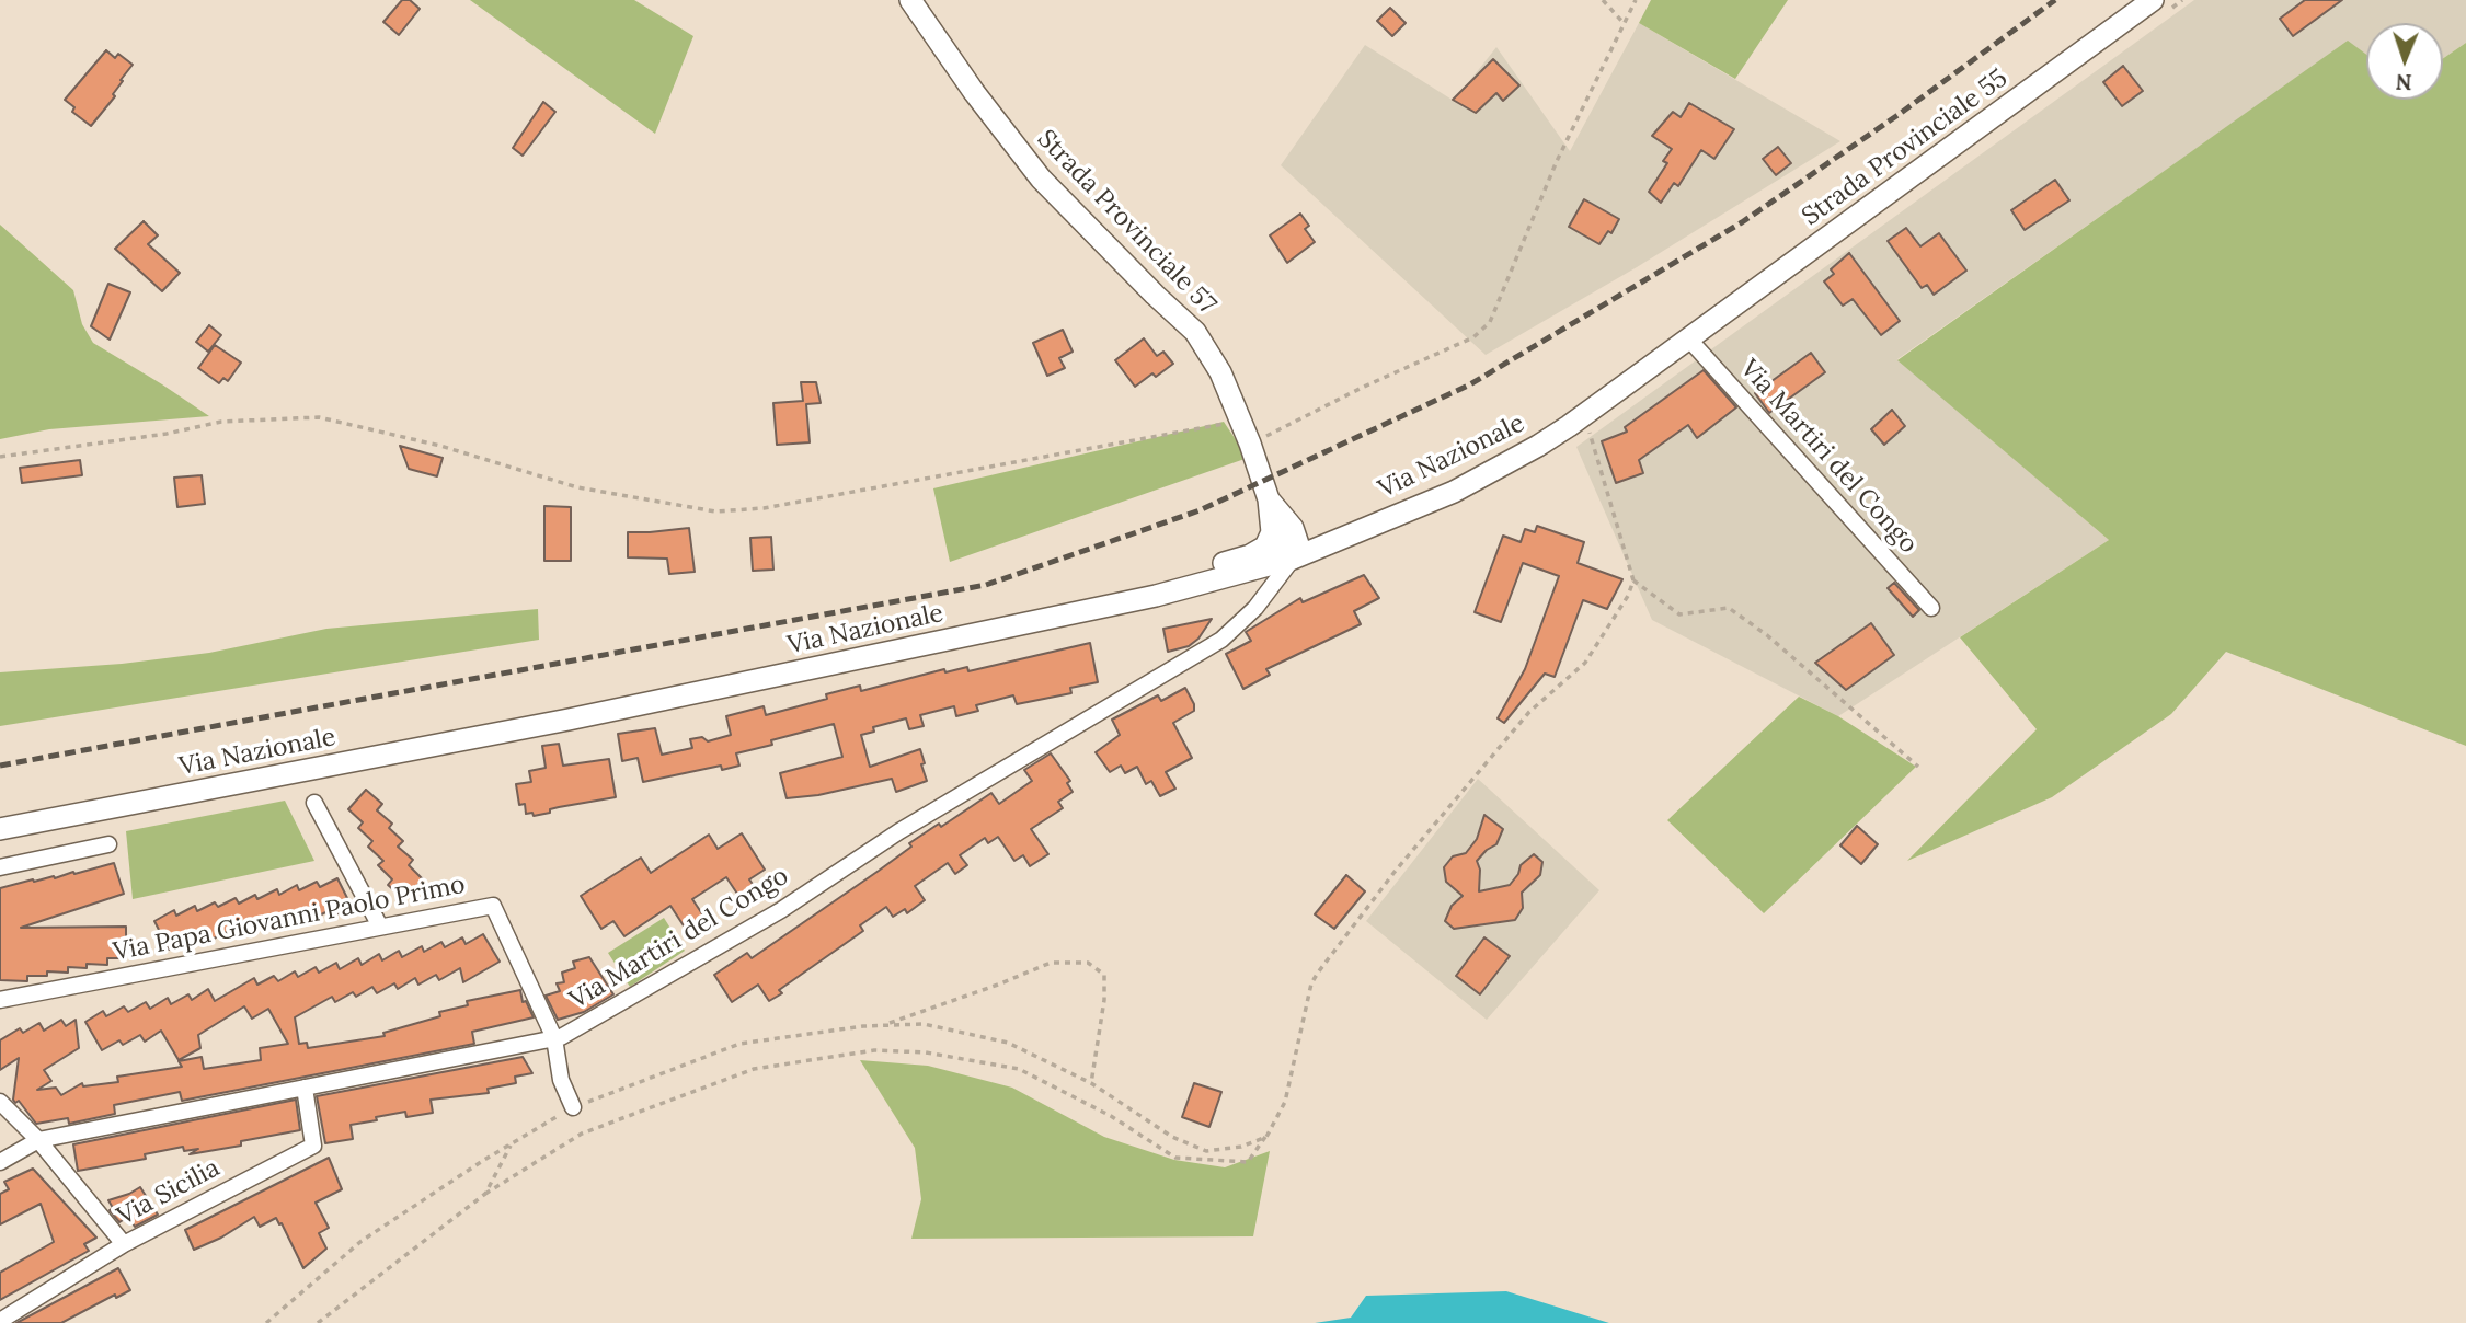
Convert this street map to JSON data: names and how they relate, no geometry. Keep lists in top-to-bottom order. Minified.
{"streets":{"main road":["Strada Provinciale 55","Strada Provinciale 57","Via Nazionale"],"street":["Via Martiri del Congo","Via Papa Giovanni Paolo Primo","Via Sicilia"]},"crossings":[["Strada Provinciale 55","Via Nazionale"],["Strada Provinciale 55","Via Martiri del Congo"],["Via Nazionale","Via Martiri del Congo"],["Via Martiri del Congo","Via Papa Giovanni Paolo Primo"],["Via Martiri del Congo","Via Sicilia"]],"north":"bottom"}
